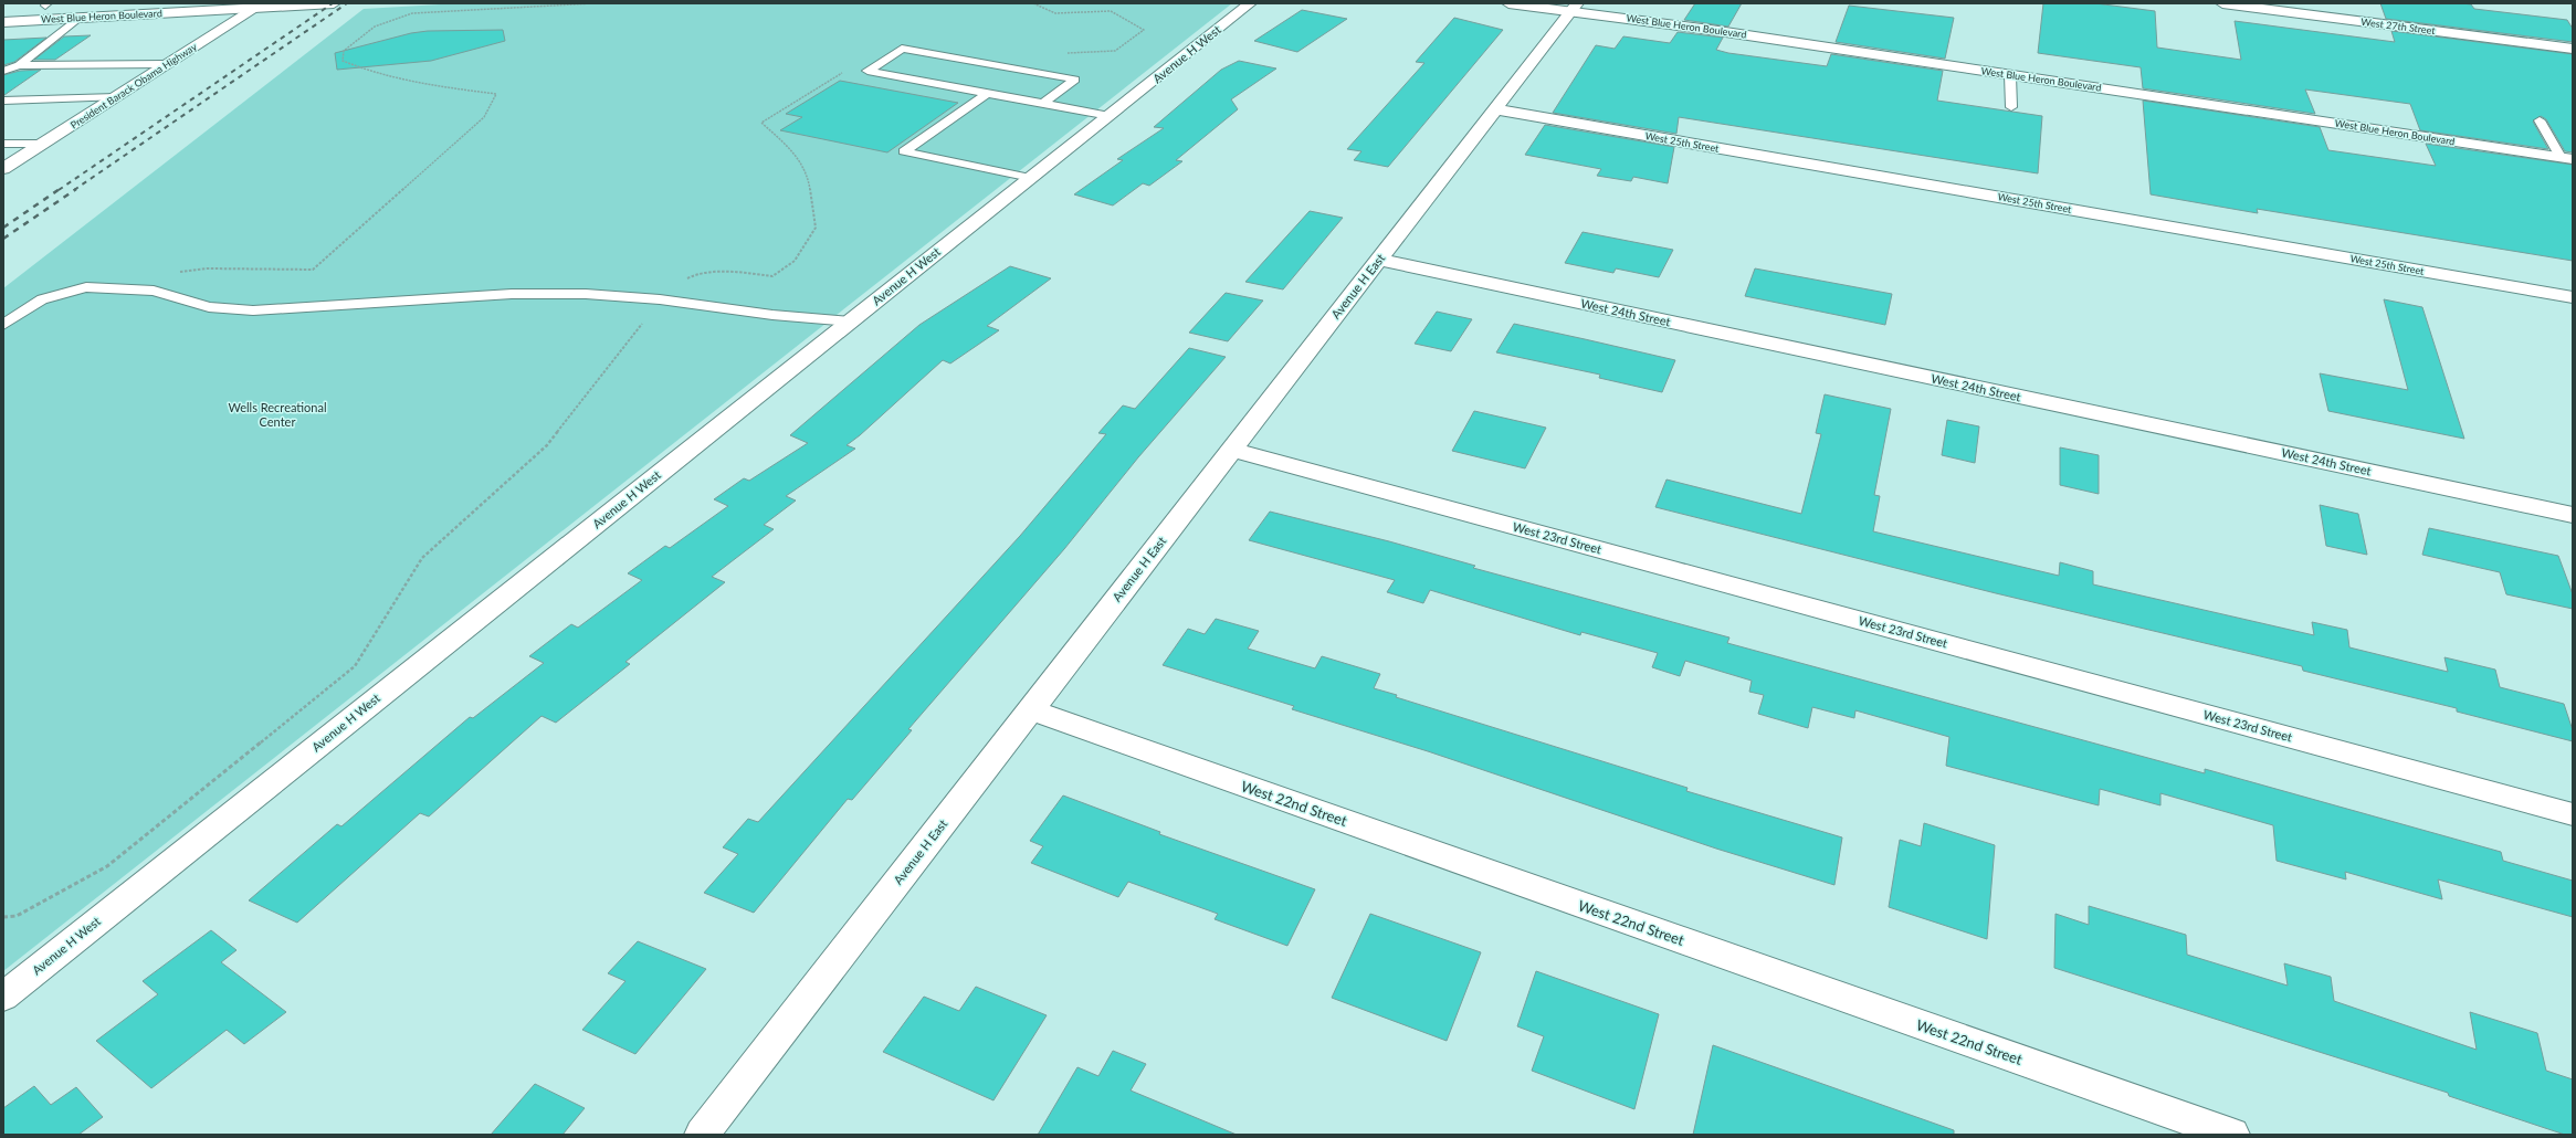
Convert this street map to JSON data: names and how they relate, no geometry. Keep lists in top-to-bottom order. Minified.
{"streets":{"street":["West Blue Heron Boulevard","West 27th Street","Avenue H West","President Barack Obama Highway","West 25th Street","Avenue H East","West 24th Street","West 23rd Street","West 22nd Street"]},"crossings":[["West Blue Heron Boulevard","President Barack Obama Highway"],["West Blue Heron Boulevard","Avenue H East"],["West 25th Street","Avenue H East"],["Avenue H East","West 24th Street"],["Avenue H East","West 23rd Street"],["Avenue H East","West 22nd Street"]],"parks":["Wells Recreational Center"]}
